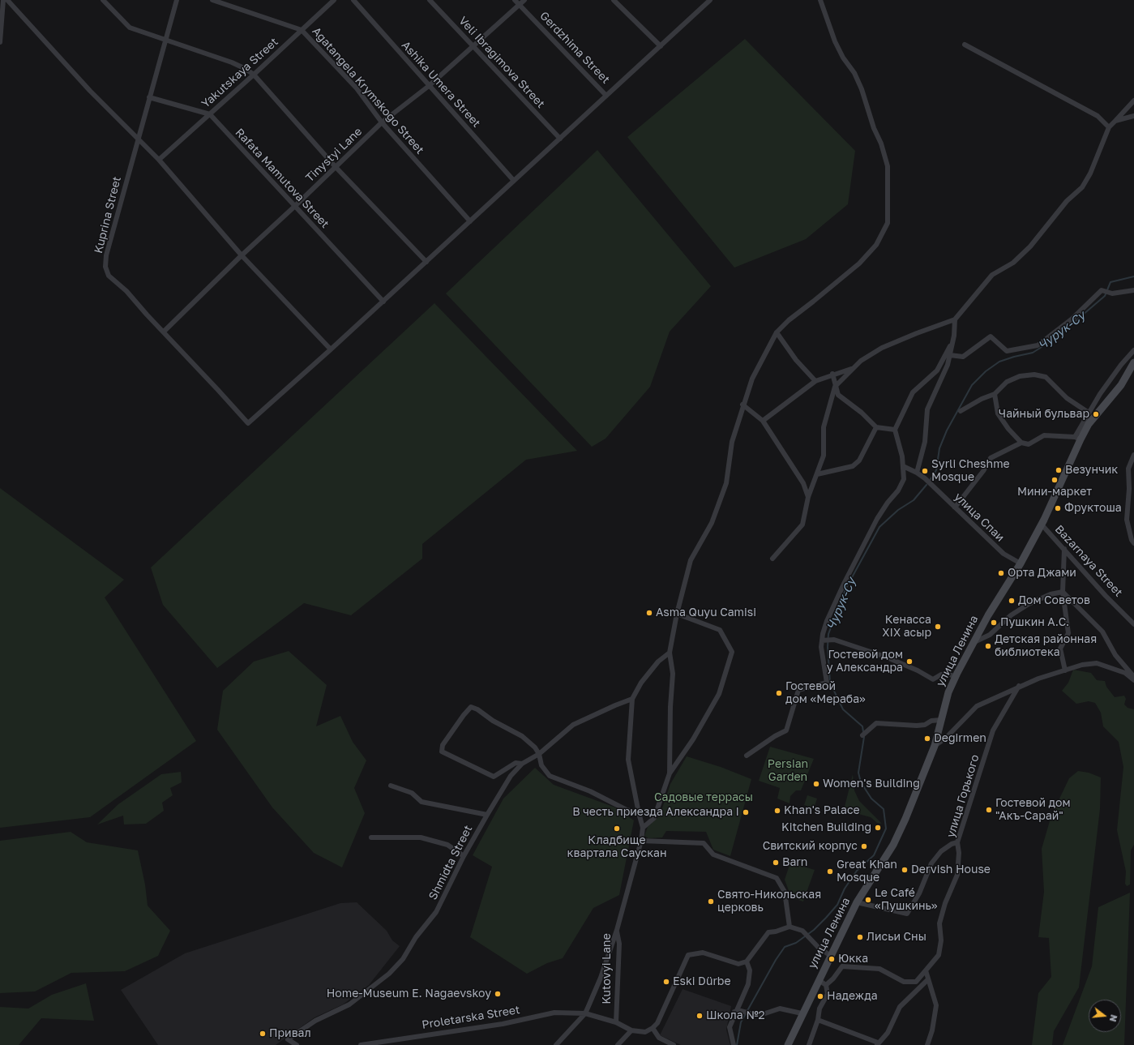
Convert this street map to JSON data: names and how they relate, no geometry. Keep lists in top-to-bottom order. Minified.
{"streets":{"main road":["улица Ленина"],"street":["Gerdzhima Street","Veli Ibragimova Street","Yakutskaya Street","Ashika Umera Street","Agatangela Krymskogo Street","Tinystyi Lane","Rafata Mamutova Street","Kuprina Street","улица Спаи","Bazarnaya Street","улица Горького","Shmidta Street","Kutovyi Lane","Proletarska Street"]},"crossings":[["Gerdzhima Street","Tinystyi Lane"],["Veli Ibragimova Street","Tinystyi Lane"],["Yakutskaya Street","Agatangela Krymskogo Street"],["Yakutskaya Street","Rafata Mamutova Street"],["Ashika Umera Street","Tinystyi Lane"],["Agatangela Krymskogo Street","Tinystyi Lane"],["Tinystyi Lane","Rafata Mamutova Street"],["Tinystyi Lane","Kuprina Street"],["улица Спаи","улица Ленина"],["Bazarnaya Street","улица Ленина"],["Kutovyi Lane","Proletarska Street"]],"water":["Чурук-Су"],"parks":["Persian Garden","Садовые террасы"],"places":["Чайный бульвар","Везунчик","Syrli Cheshme Mosque","Мини-маркет","Фруктоша","Орта Джами","Дом Советов","Asma Quyu Camisi","Пушкин А.С.","Кенасса XIX асыр","Детская районная библиотека","Гостевой дом у Александра","Гостевой дом «Мераба»","Degirmen","Women's Building","Гостевой дом \"Акъ-Сарай\"","Khan's Palace","В честь приезда Александра I","Kitchen Building","Кладбище квартала Саускан","Свитский корпус","Barn","Dervish House","Great Khan Mosque","Le Café «Пушкинь»","Свято-Никольская церковь","Лисьи Сны","Юкка","Eski Dürbe","Home-Museum E. Nagaevskoy","Надежда","Школа №2","Привал"],"north":"right"}
